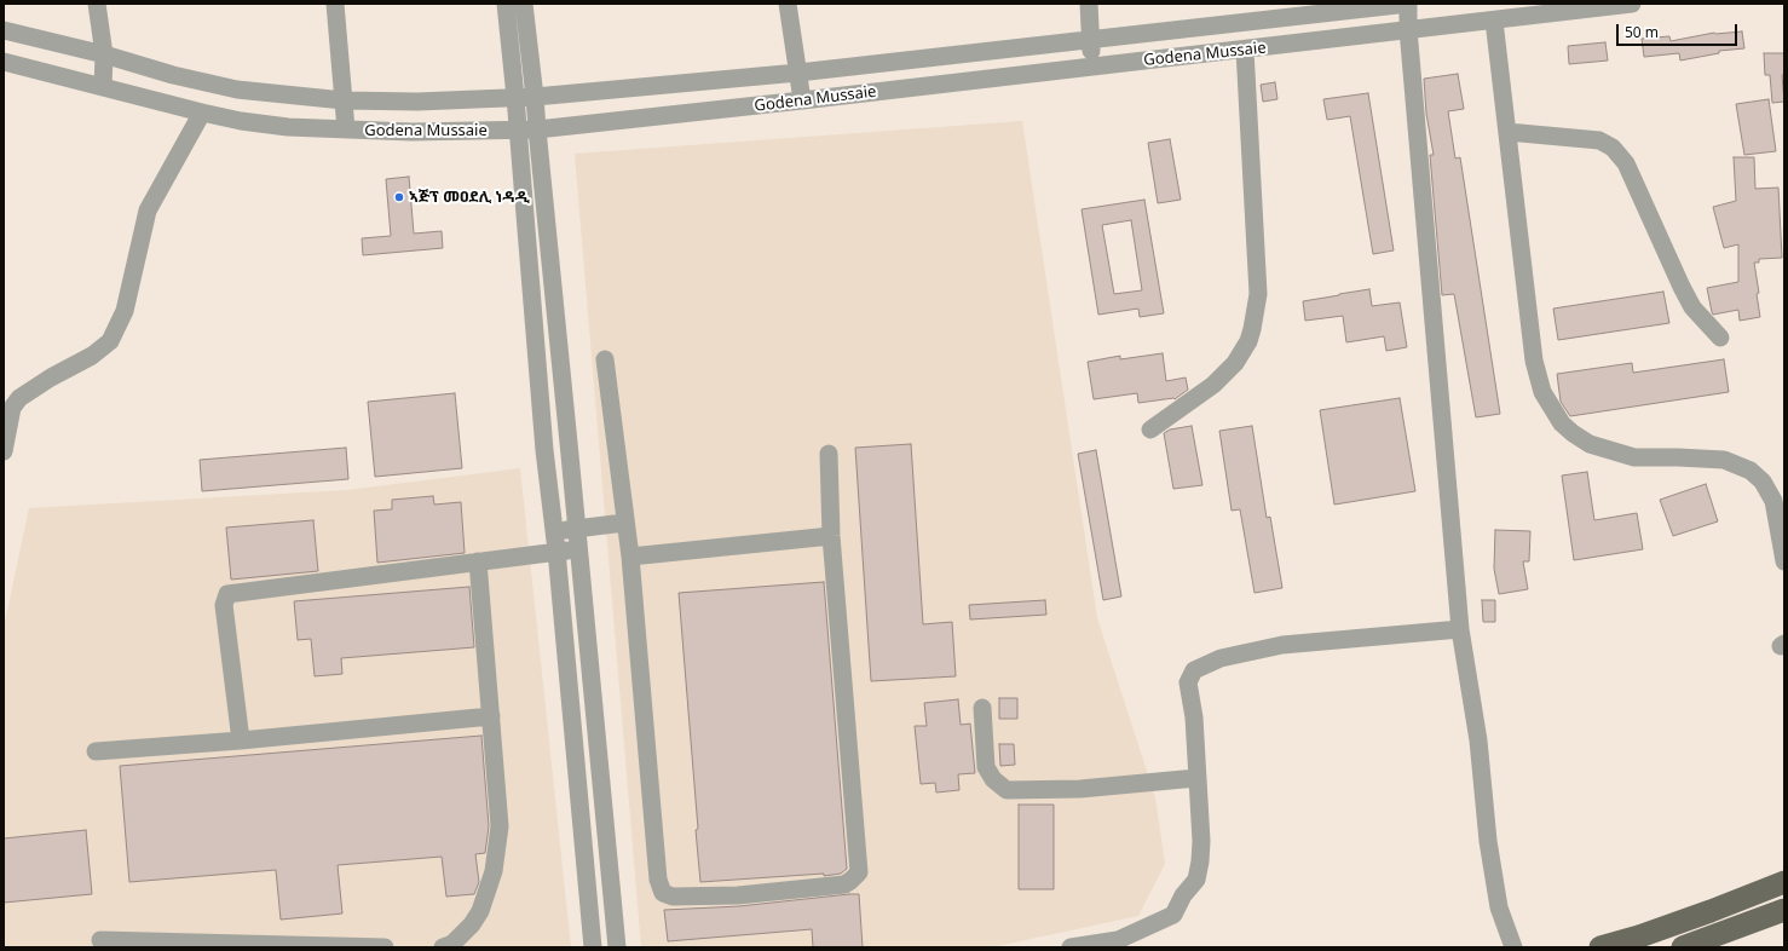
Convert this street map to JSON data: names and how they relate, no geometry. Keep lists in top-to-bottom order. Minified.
{"streets":{"street":["Godena Mussaie"]},"places":["ኣጅፕ መዐደሊ ነዳዲ"],"scale_bar":"50 m"}
